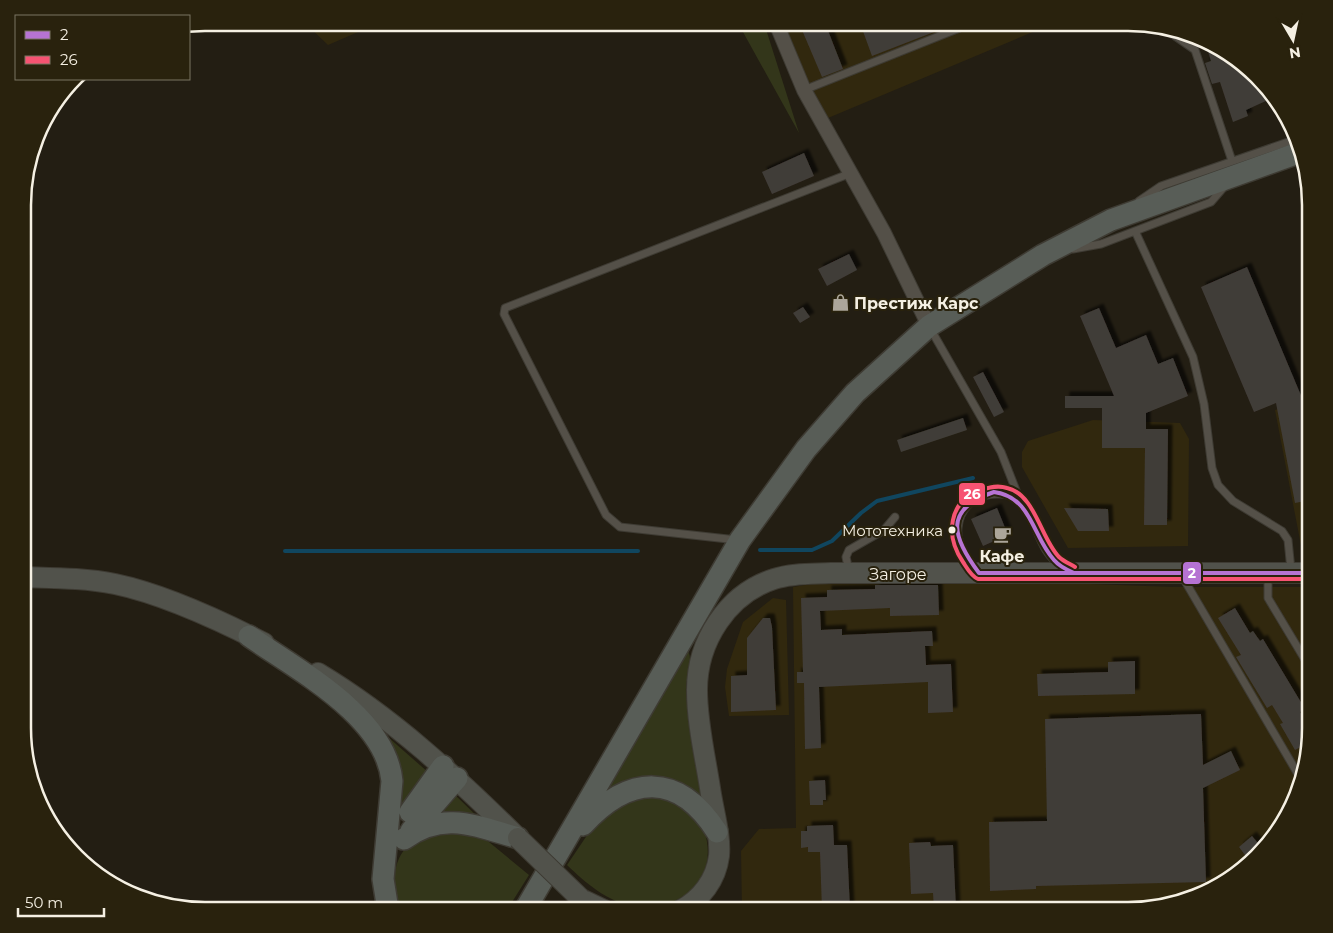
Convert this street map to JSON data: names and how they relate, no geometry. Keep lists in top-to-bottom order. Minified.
{"streets":{"street":["Загоре"]},"places":{"shop":["Престиж Карс"],"other":["Мототехника"],"cafe":["Кафе"]},"lines":["transit line 26","transit line 2"],"legend":["2","26"],"scale_bar":"50 m","north":"bottom"}
